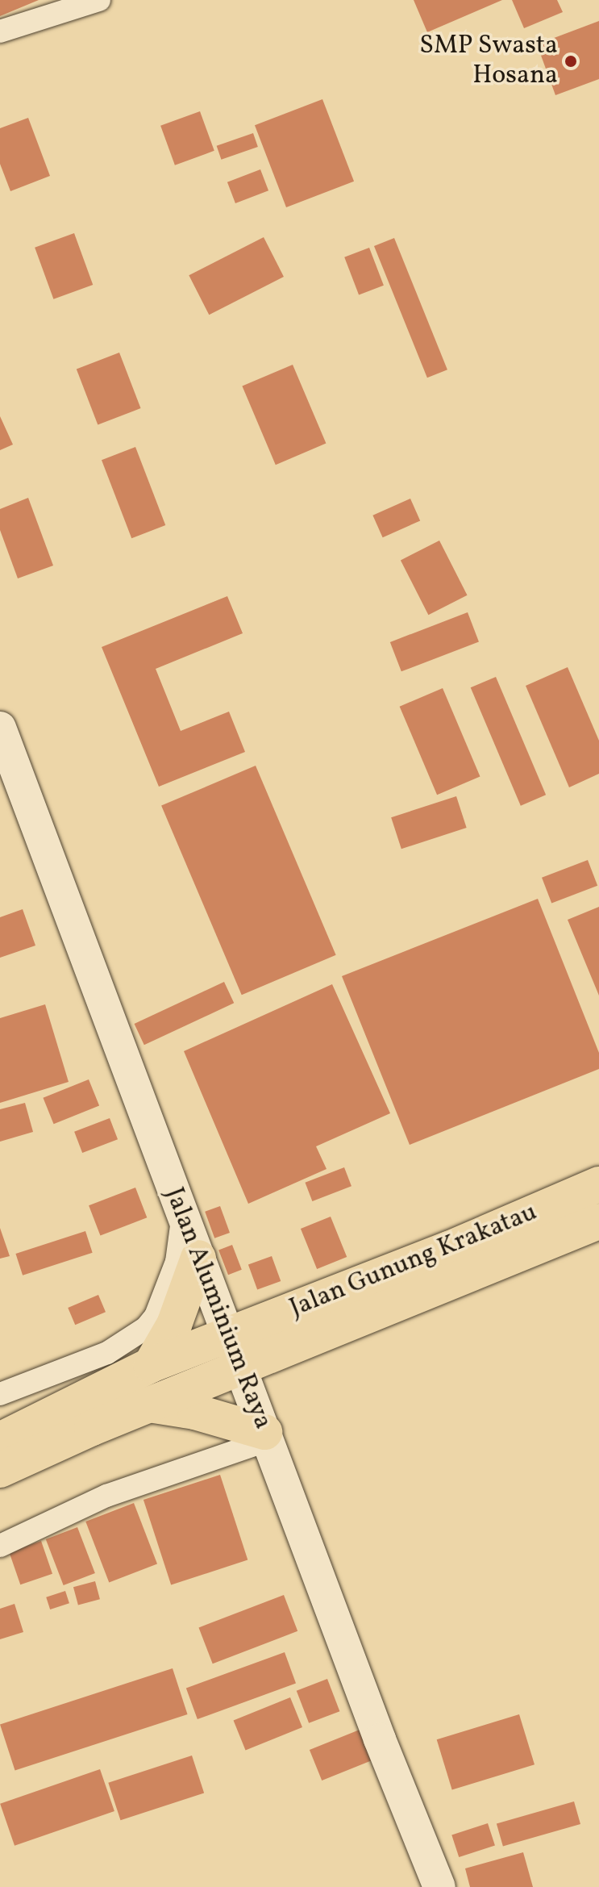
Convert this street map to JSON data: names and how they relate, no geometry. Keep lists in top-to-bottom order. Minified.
{"streets":{"highway":["Jalan Gunung Krakatau"],"street":["Jalan Aluminium Raya"]},"crossings":[["Jalan Gunung Krakatau","Jalan Aluminium Raya"]],"places":["SMP Swasta Hosana"]}
